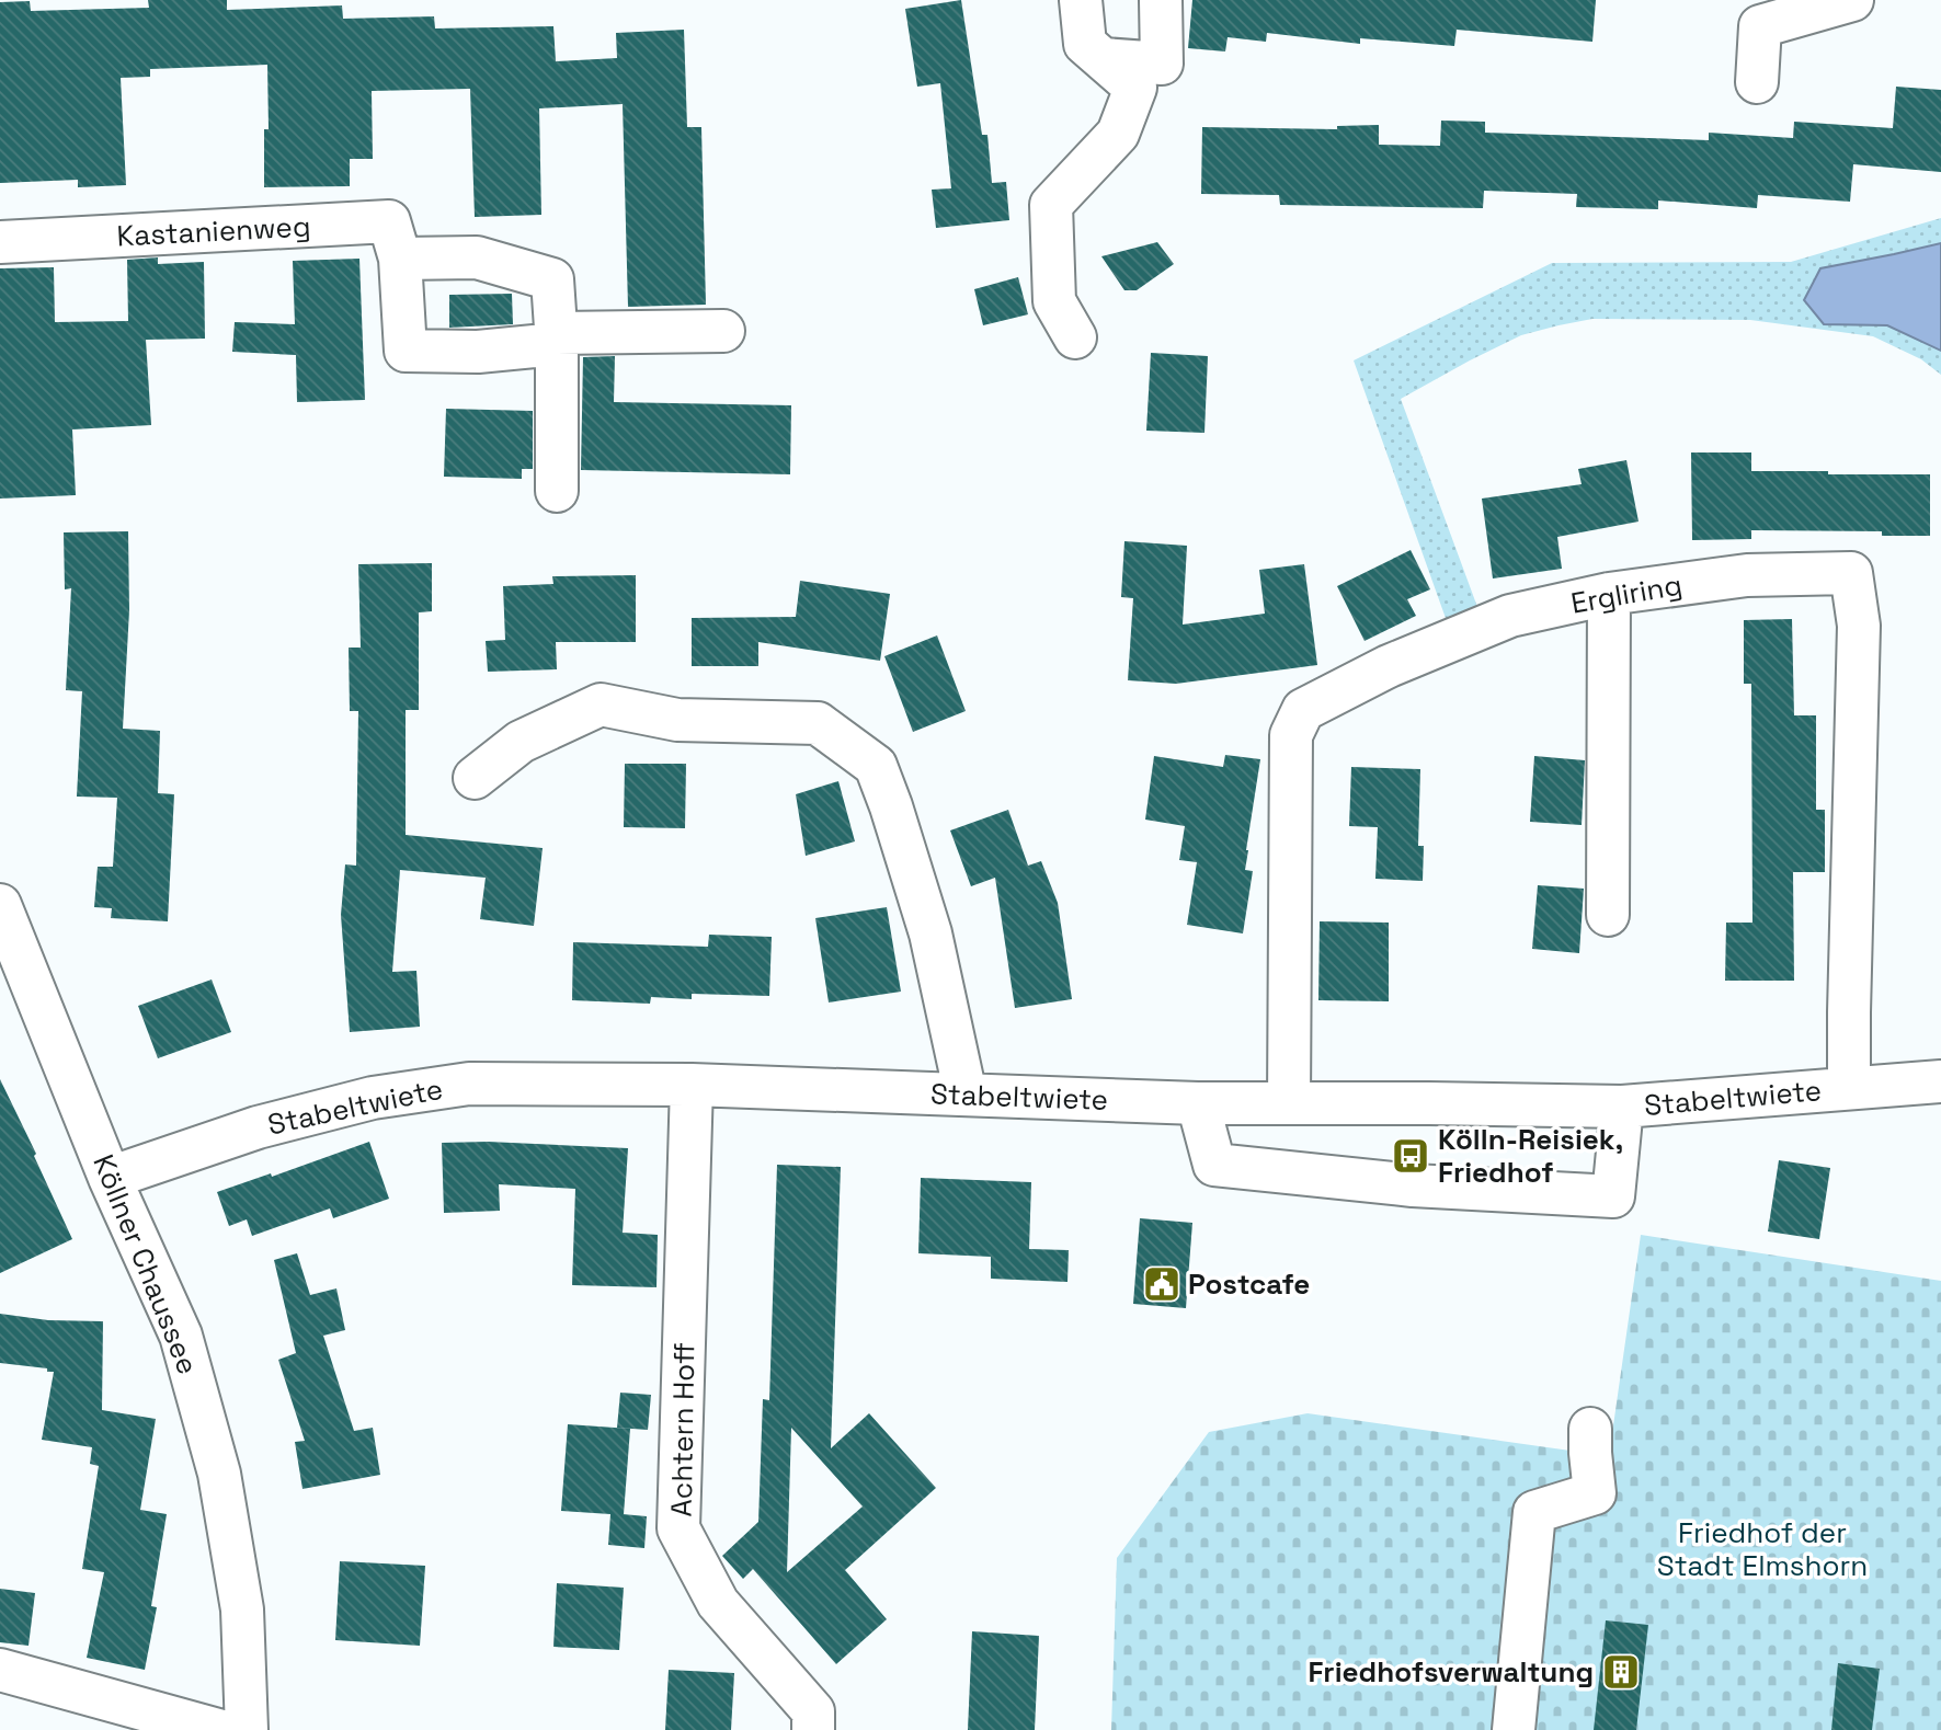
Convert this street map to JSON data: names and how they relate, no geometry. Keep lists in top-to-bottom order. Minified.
{"streets":{"street":["Kastanienweg","Ergliring","Stabeltwiete","Köllner Chaussee","Achtern Hoff"]},"crossings":[["Ergliring","Stabeltwiete"],["Stabeltwiete","Köllner Chaussee"],["Stabeltwiete","Achtern Hoff"]],"parks":["Friedhof der Stadt Elmshorn"],"places":{"bus stop":["Kölln-Reisiek, Friedhof"],"public building":["Postcafe"],"building":["Friedhofsverwaltung"]}}
